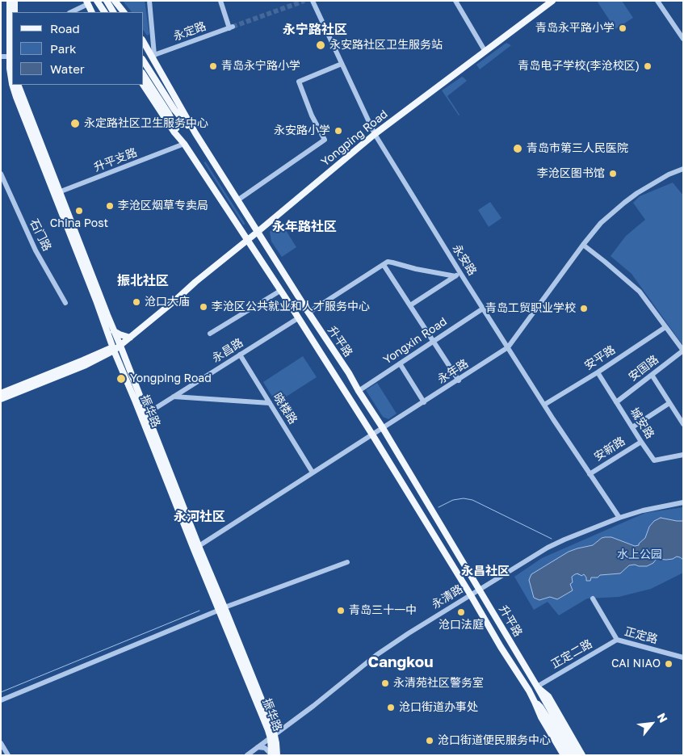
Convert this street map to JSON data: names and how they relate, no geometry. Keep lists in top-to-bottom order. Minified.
{"streets":{"main road":["Yongping Road","升平路","振华路"],"street":["永定路","升平支路","石门路","永安路","Yongxin Road","永昌路","安平路","安国路","永年路","晓楼路","城安路","安新路","永清路","正定路","正定二路"]},"crossings":[["永定路","升平路"],["Yongping Road","永安路"],["Yongping Road","升平路"],["Yongping Road","振华路"],["升平支路","升平路"],["升平支路","振华路"],["永安路","Yongxin Road"],["永安路","安平路"],["永安路","永年路"],["永安路","安新路"],["永安路","永清路"],["Yongxin Road","升平路"],["升平路","永昌路"],["升平路","永年路"],["升平路","永清路"],["升平路","正定二路"],["永昌路","晓楼路"],["永昌路","振华路"],["安平路","城安路"],["安国路","城安路"],["永年路","晓楼路"],["永年路","振华路"],["振华路","永清路"],["城安路","安新路"],["正定路","正定二路"]],"districts":["永宁路社区","永年路社区","振北社区","永河社区","永昌社区","Cangkou"],"parks":["水上公园"],"places":["青岛永平路小学","永安路社区卫生服务站","青岛永宁路小学","青岛电子学校(李沧校区)","永定路社区卫生服务中心","永安路小学","青岛市第三人民医院","李沧区图书馆","李沧区烟草专卖局","China Post","沧口大庙","李沧区公共就业和人才服务中心","青岛工贸职业学校","Yongping Road","青岛三十一中","沧口法庭","CAI NIAO","永清苑社区警务室","沧口街道办事处","沧口街道便民服务中心"],"legend":["Road","Park","Water"],"north":"top right"}
